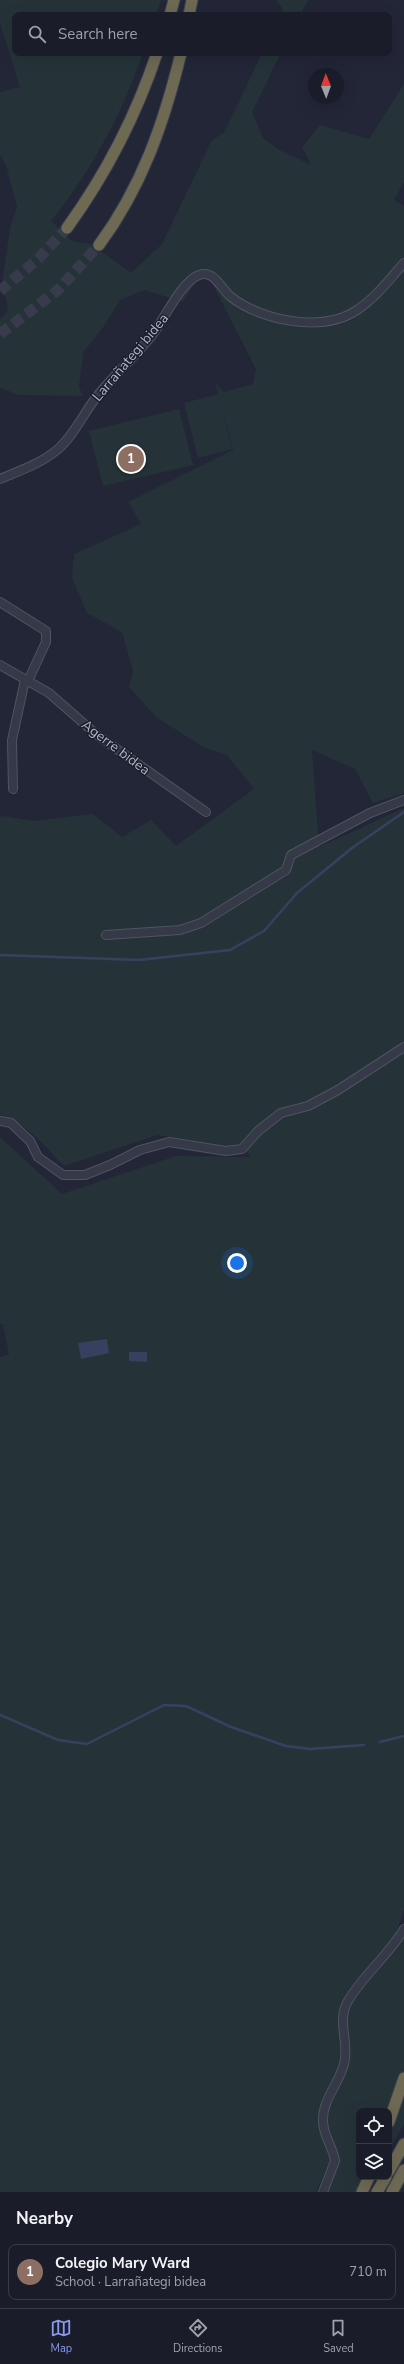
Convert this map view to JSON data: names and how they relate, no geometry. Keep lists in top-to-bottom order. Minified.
{"streets":{"street":["Larrañategi bidea","Agerre bidea"]},"north":"top","page":{"search":"Search here","pins":"1","heading":"Nearby","list":[{"mark":"1","name":"Colegio Mary Ward","note":"School · Larrañategi bidea","value":"710 m"}],"nav":["Map","Directions","Saved"]}}
